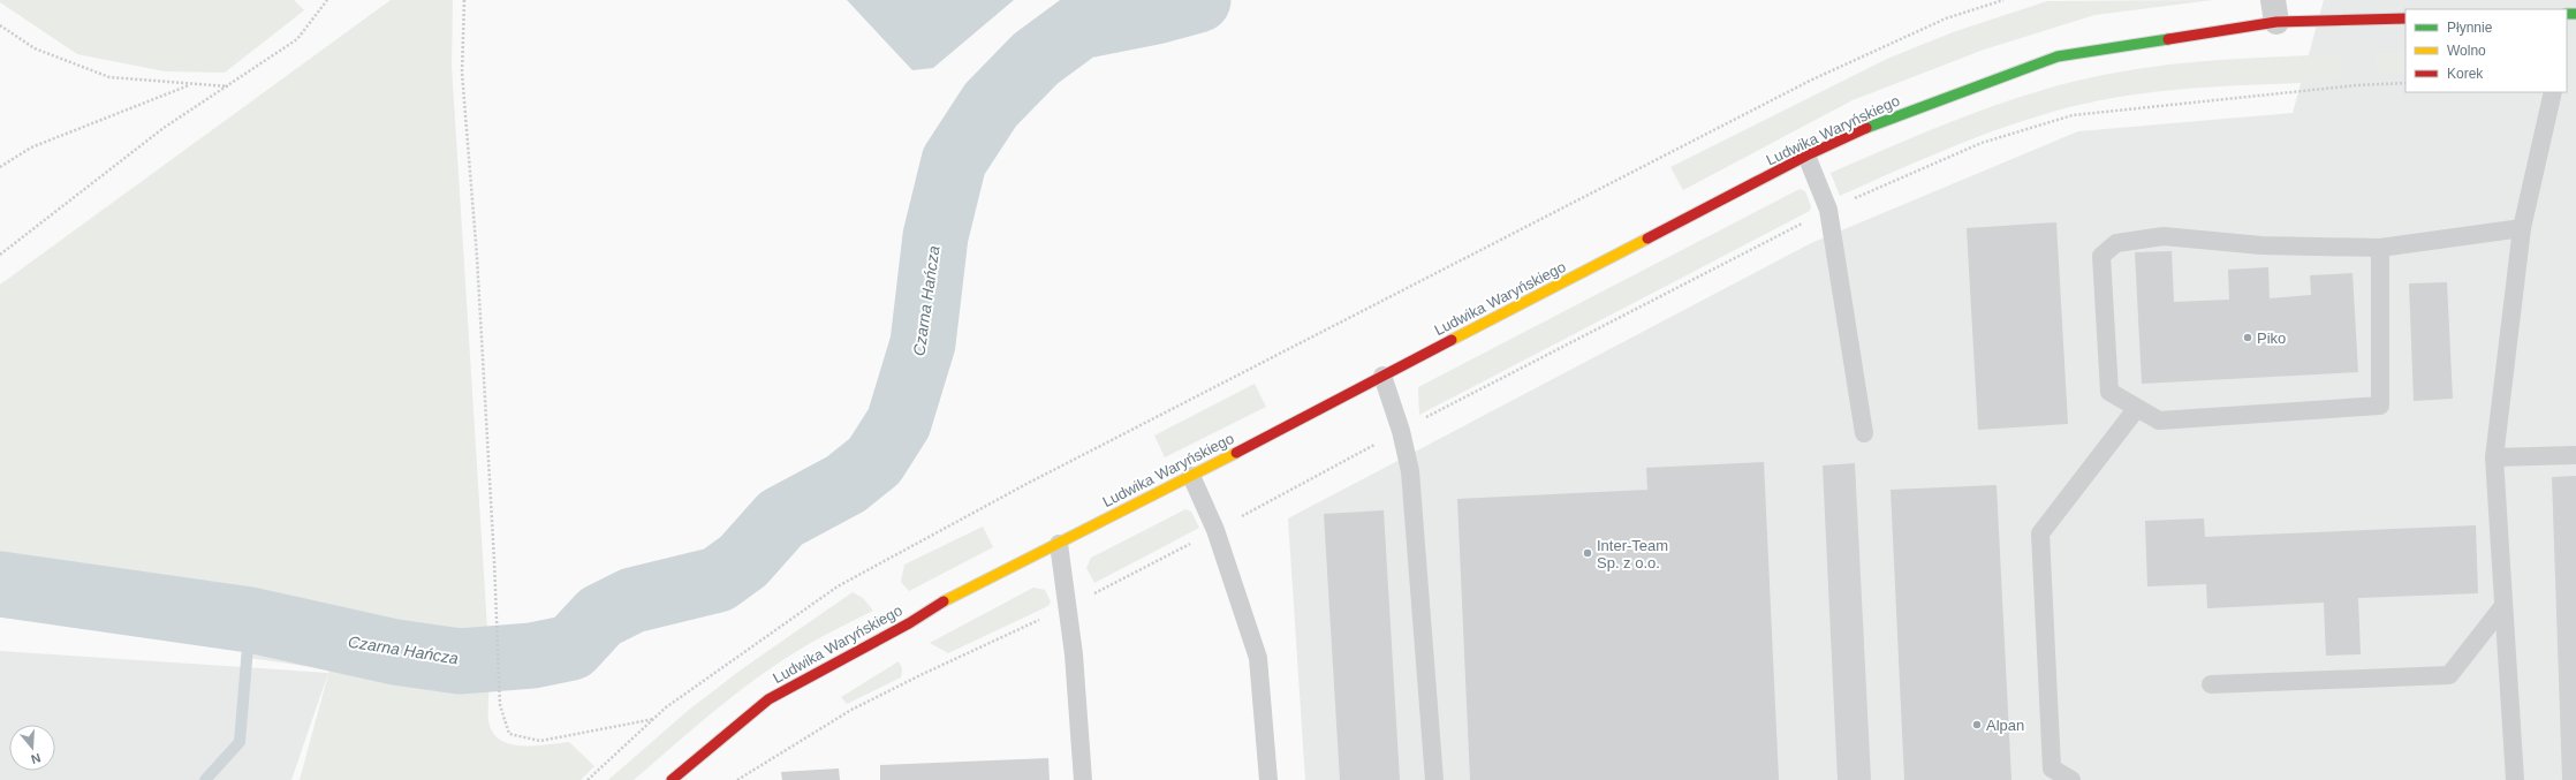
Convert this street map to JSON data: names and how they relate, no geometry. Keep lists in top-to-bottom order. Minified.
{"streets":{"street":["Ludwika Waryńskiego"]},"water":["Czarna Hańcza"],"places":["Piko","Inter-Team Sp. z o.o.","Alpan"],"legend":["Płynnie","Wolno","Korek"],"north":"bottom"}
